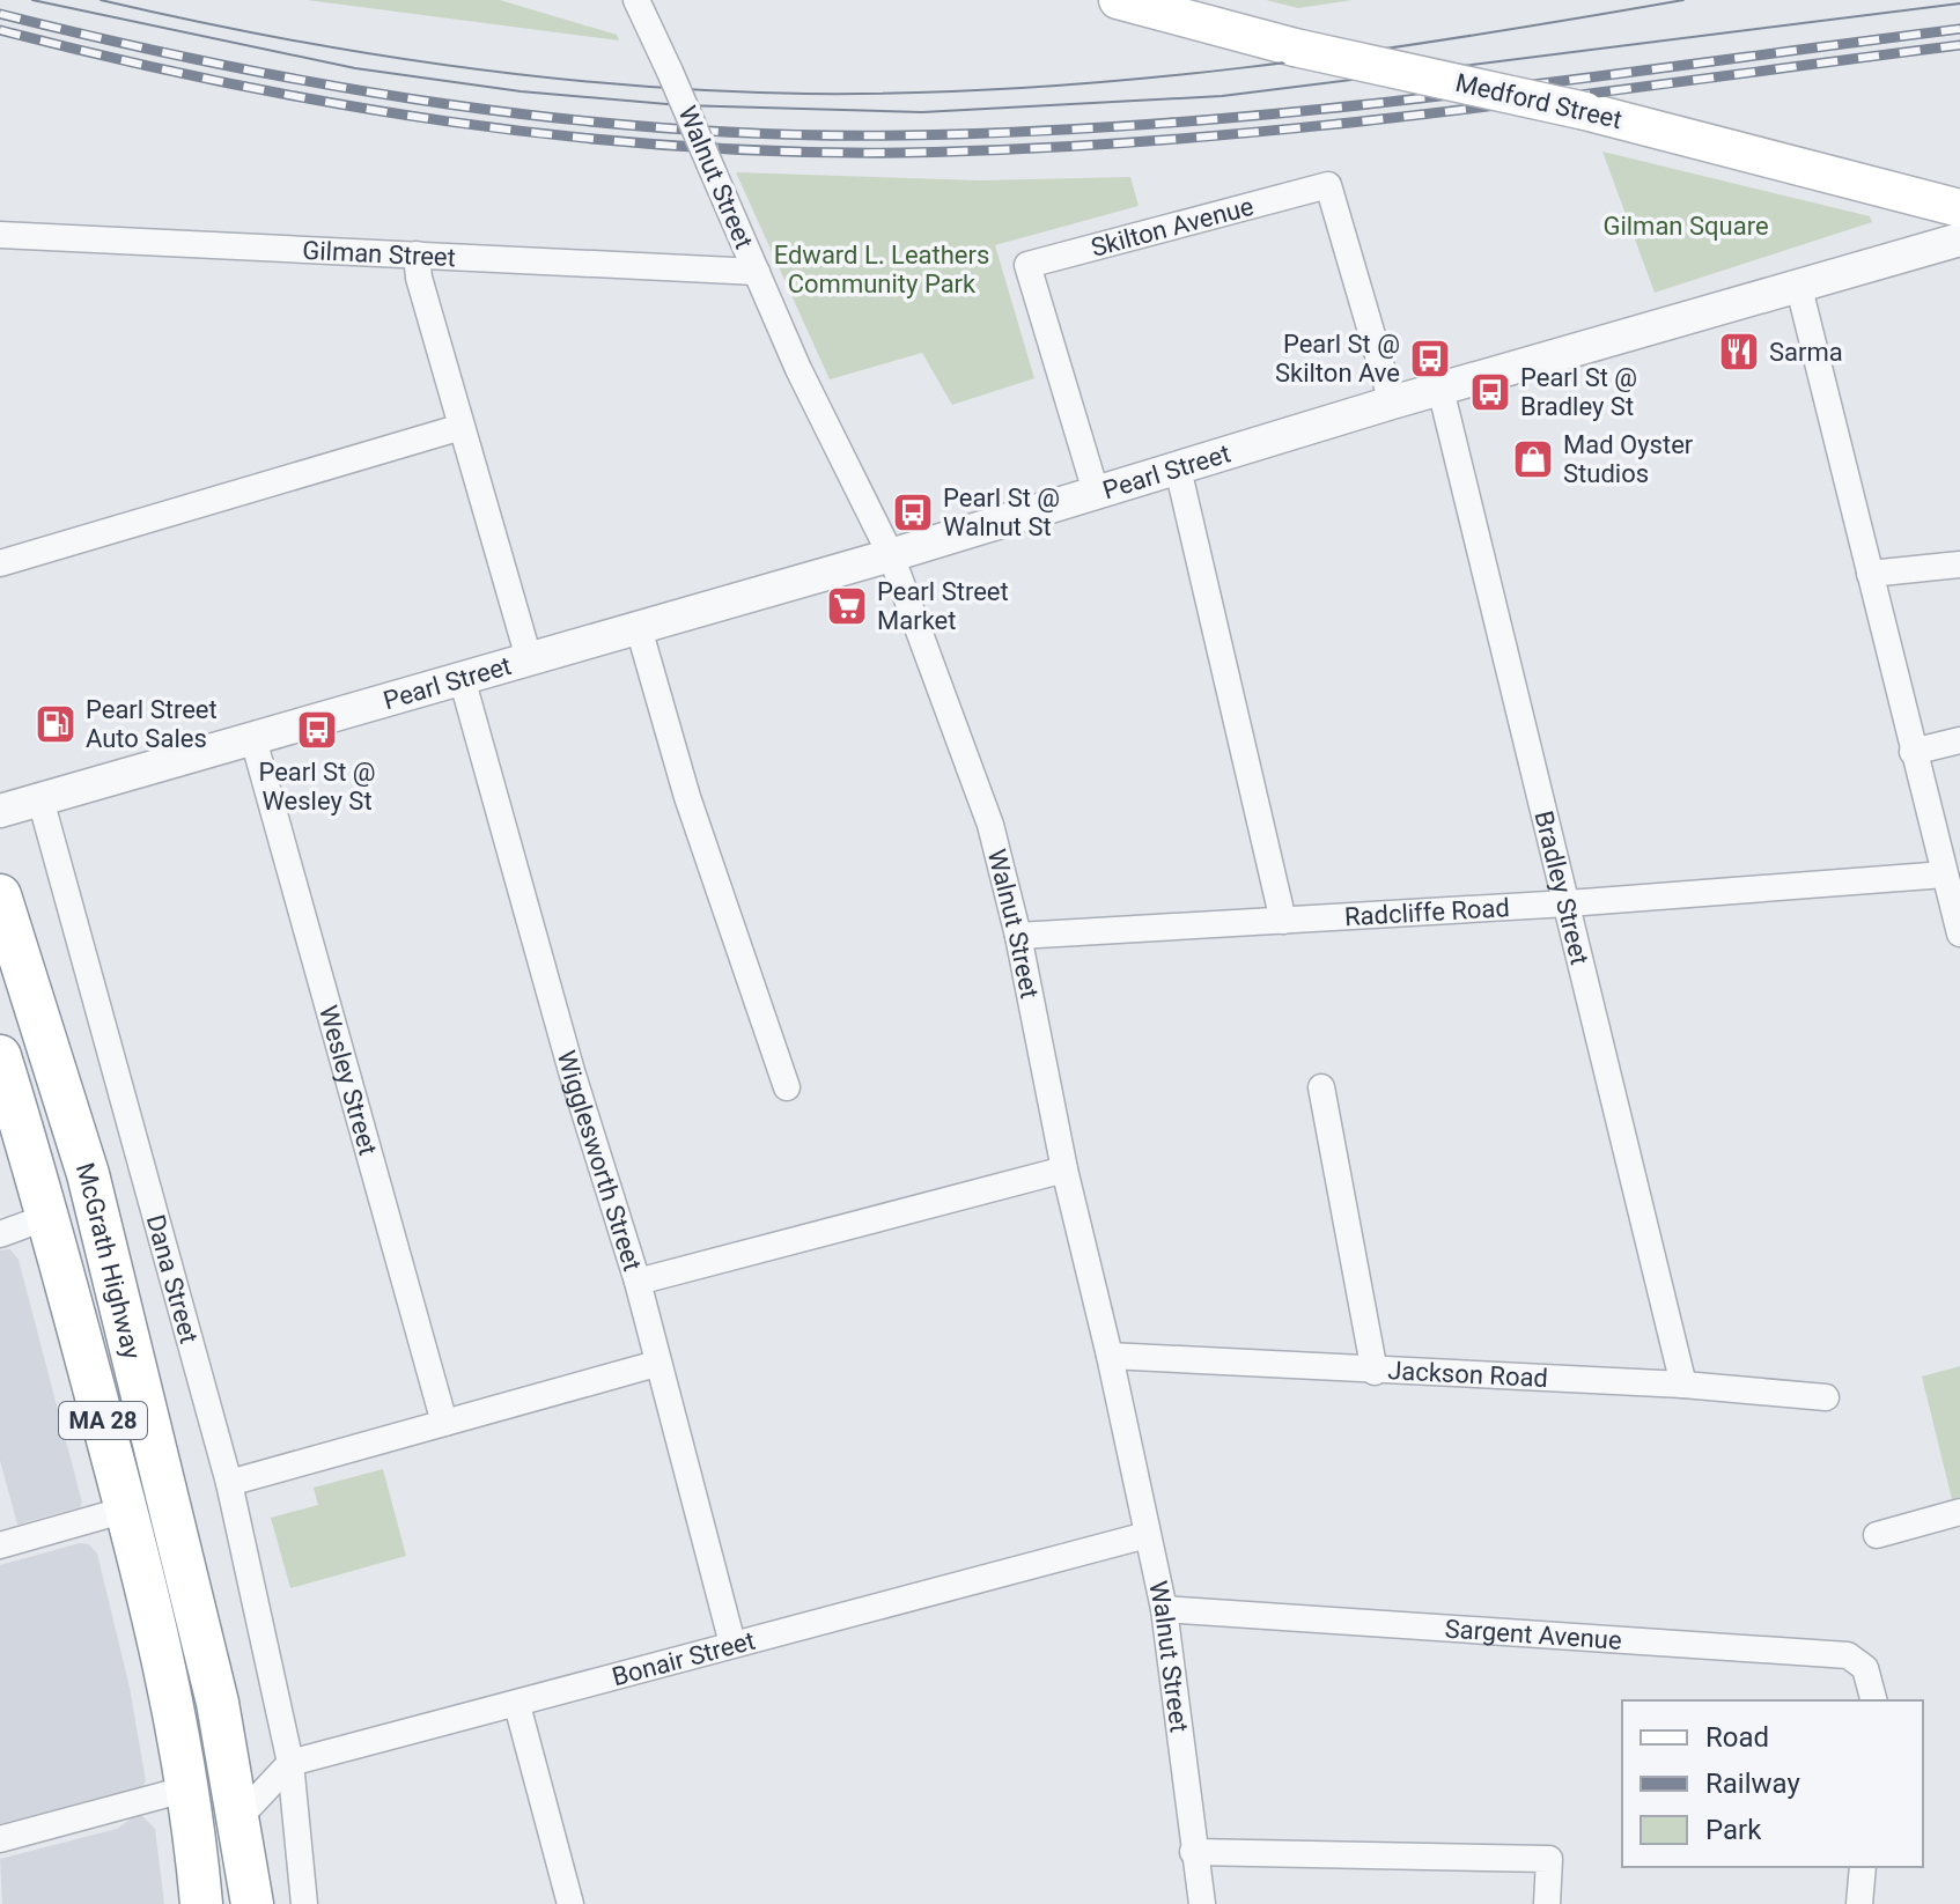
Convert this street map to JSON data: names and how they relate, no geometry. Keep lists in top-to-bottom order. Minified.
{"streets":{"highway":["McGrath Highway","MA 28"],"main road":["Medford Street"],"street":["Walnut Street","Skilton Avenue","Gilman Street","Pearl Street","Bradley Street","Radcliffe Road","Wesley Street","Wigglesworth Street","Dana Street","Jackson Road","Sargent Avenue","Bonair Street"]},"crossings":[["Walnut Street","Gilman Street"],["Walnut Street","Pearl Street"],["Walnut Street","Radcliffe Road"],["Walnut Street","Jackson Road"],["Walnut Street","Sargent Avenue"],["Walnut Street","Bonair Street"],["Skilton Avenue","Pearl Street"],["Pearl Street","Bradley Street"],["Pearl Street","Wesley Street"],["Pearl Street","Wigglesworth Street"],["Pearl Street","Dana Street"],["Bradley Street","Radcliffe Road"],["Bradley Street","Jackson Road"],["Wigglesworth Street","Bonair Street"],["Dana Street","Bonair Street"]],"parks":["Gilman Square","Edward L. Leathers Community Park"],"places":{"restaurant":["Sarma"],"bus stop":["Pearl St @ Skilton Ave","Pearl St @ Bradley St","Pearl St @ Walnut St","Pearl St @ Wesley St"],"shop":["Mad Oyster Studios"],"supermarket":["Pearl Street Market"],"fuel station":["Pearl Street Auto Sales"]},"legend":["Road","Railway","Park"]}
